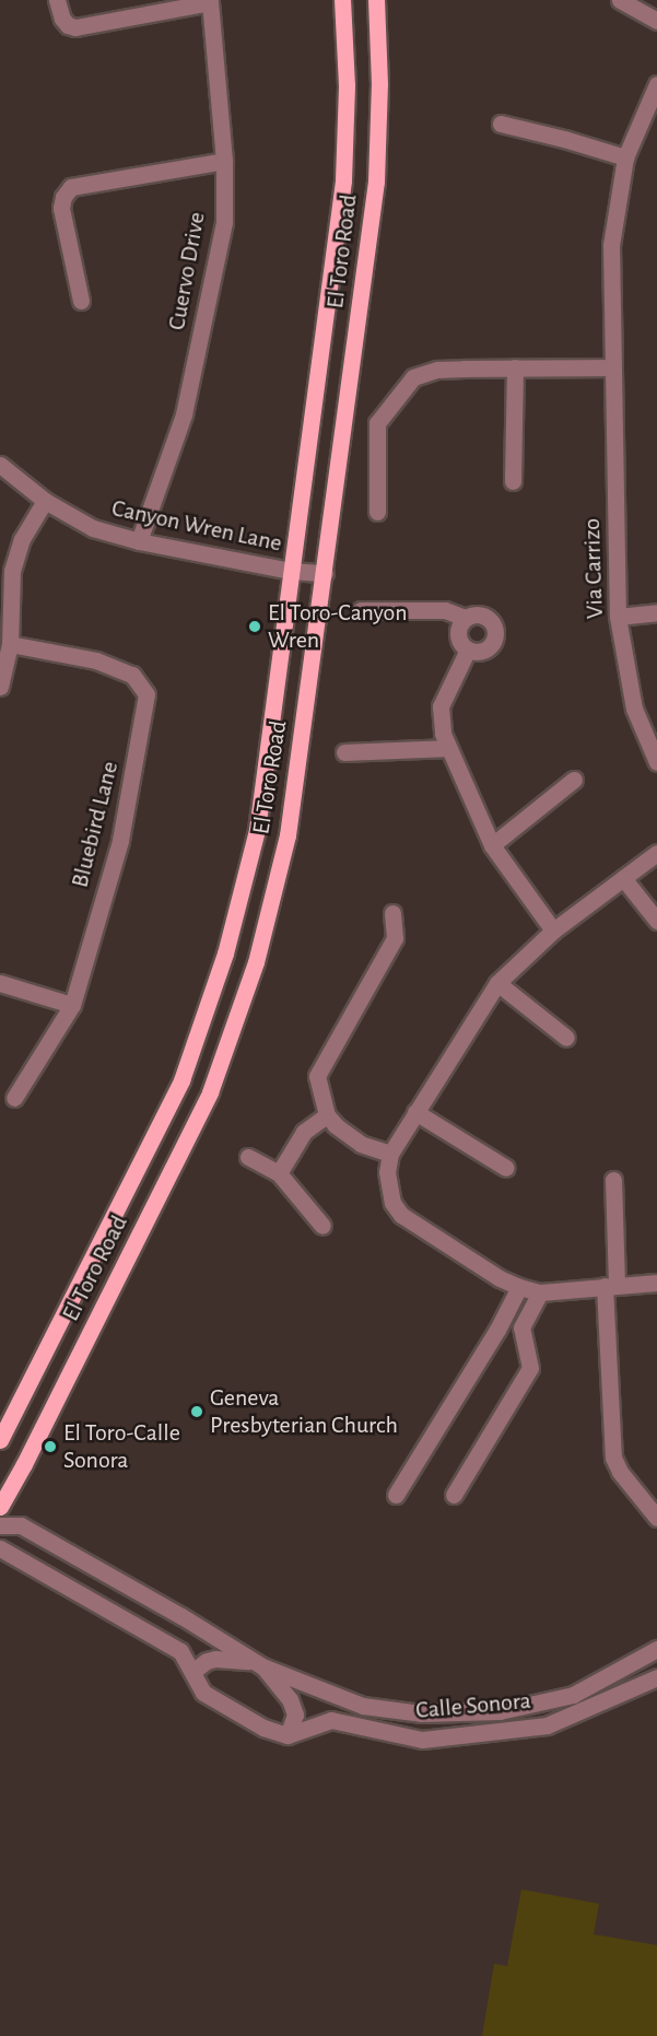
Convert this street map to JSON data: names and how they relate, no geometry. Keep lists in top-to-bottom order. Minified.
{"streets":{"main road":["El Toro Road"],"street":["Cuervo Drive","Canyon Wren Lane","Via Carrizo","Bluebird Lane","Calle Sonora"]},"crossings":[["El Toro Road","Canyon Wren Lane"],["Cuervo Drive","Canyon Wren Lane"]],"places":["El Toro-Canyon Wren","Geneva Presbyterian Church","El Toro-Calle Sonora"]}
